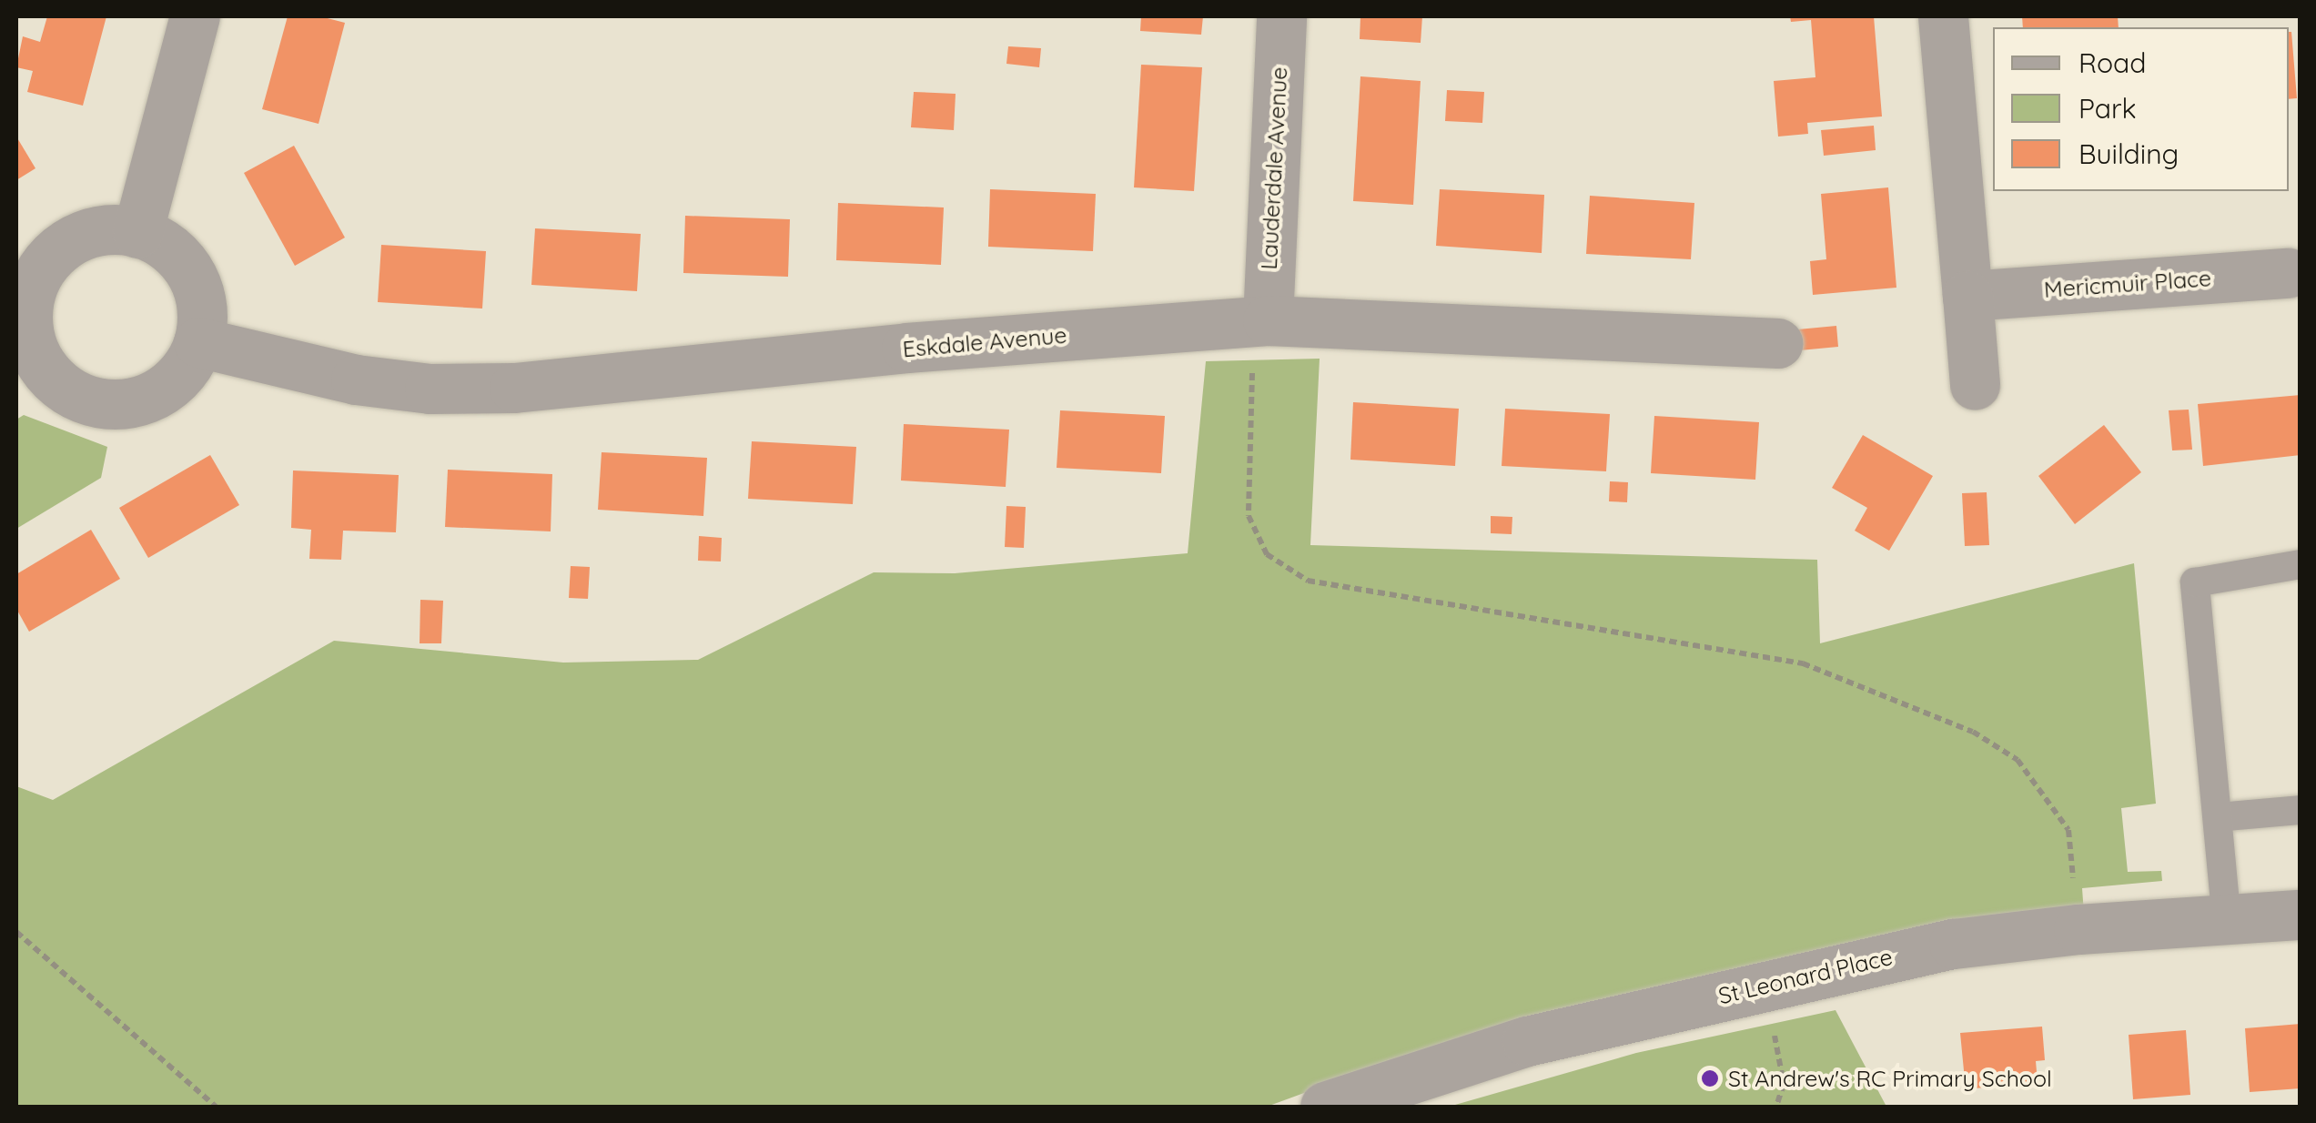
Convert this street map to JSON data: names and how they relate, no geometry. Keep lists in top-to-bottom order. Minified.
{"streets":{"street":["Lauderdale Avenue","Mericmuir Place","Eskdale Avenue","St Leonard Place"]},"crossings":[["Lauderdale Avenue","Eskdale Avenue"]],"places":["St Andrew's RC Primary School"],"legend":["Road","Park","Building"]}
